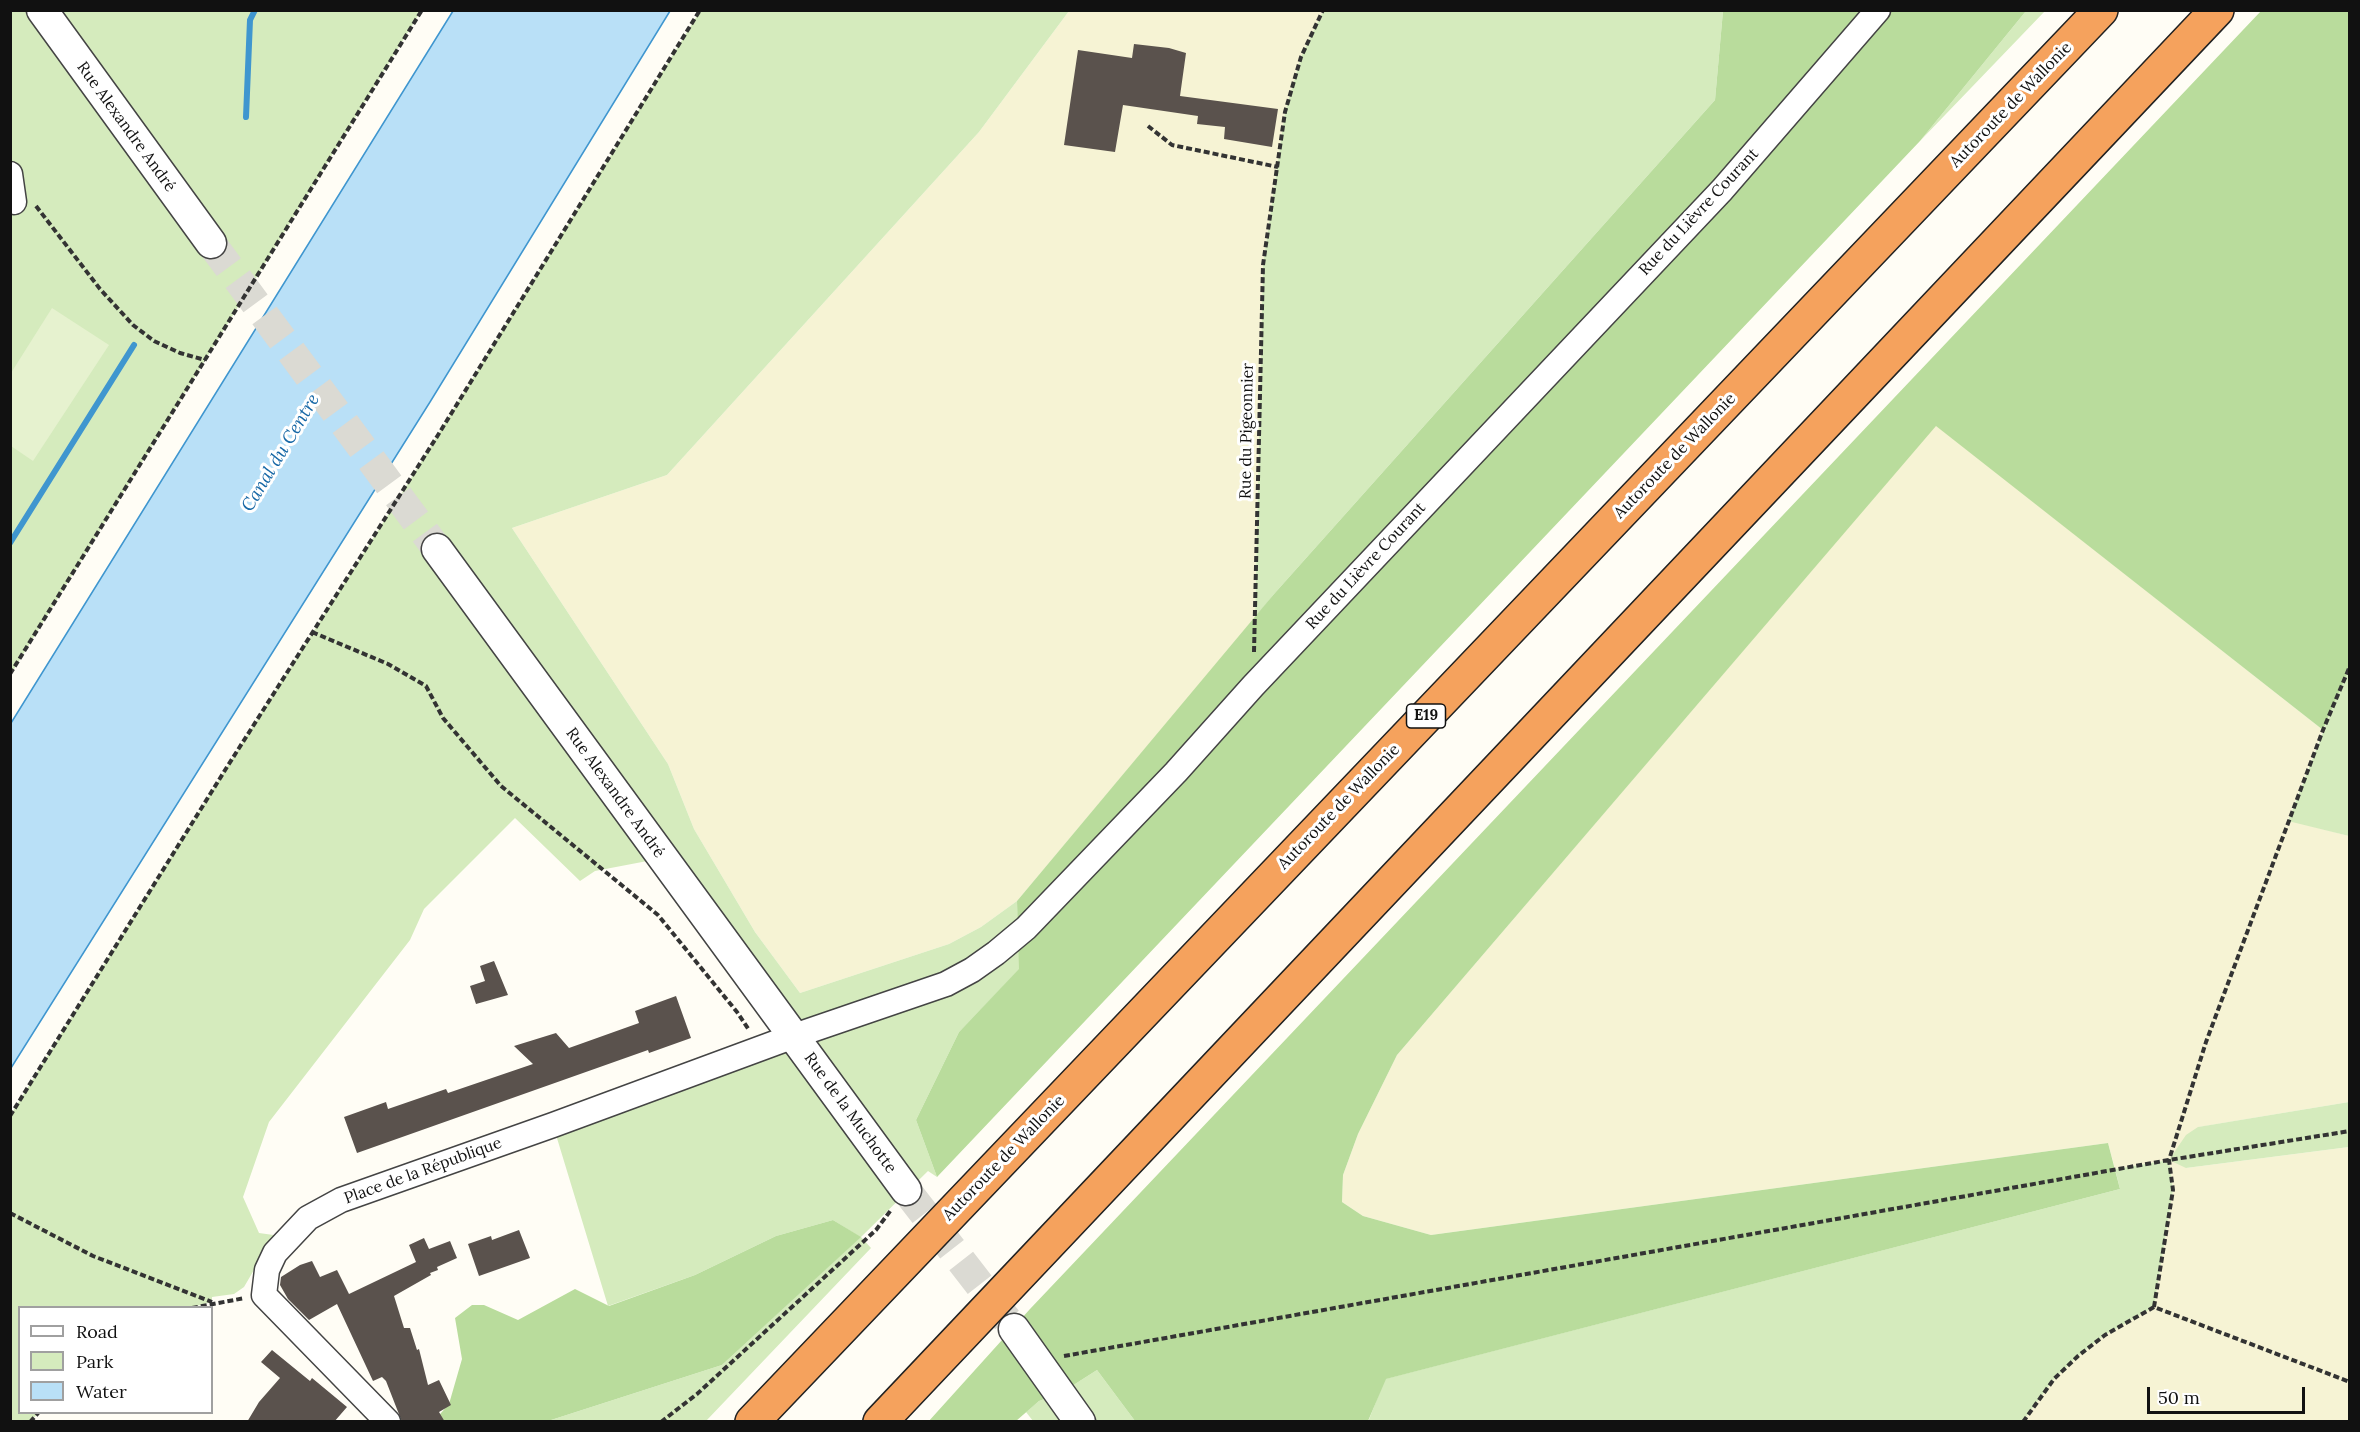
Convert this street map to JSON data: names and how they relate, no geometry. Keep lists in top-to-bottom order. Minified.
{"streets":{"highway":["Autoroute de Wallonie","E19"],"street":["Rue Alexandre André","Rue du Lièvre Courant","Rue de la Muchotte","Place de la République"],"path":["Rue du Pigeonnier"]},"crossings":[["Rue Alexandre André","Rue du Lièvre Courant"],["Rue Alexandre André","Rue de la Muchotte"],["Rue Alexandre André","Place de la République"],["Rue du Lièvre Courant","Rue du Pigeonnier"],["Rue du Lièvre Courant","Rue de la Muchotte"],["Rue du Lièvre Courant","Place de la République"],["Rue de la Muchotte","Place de la République"]],"water":["Canal du Centre"],"legend":["Road","Park","Water"],"scale_bar":"50 m"}
